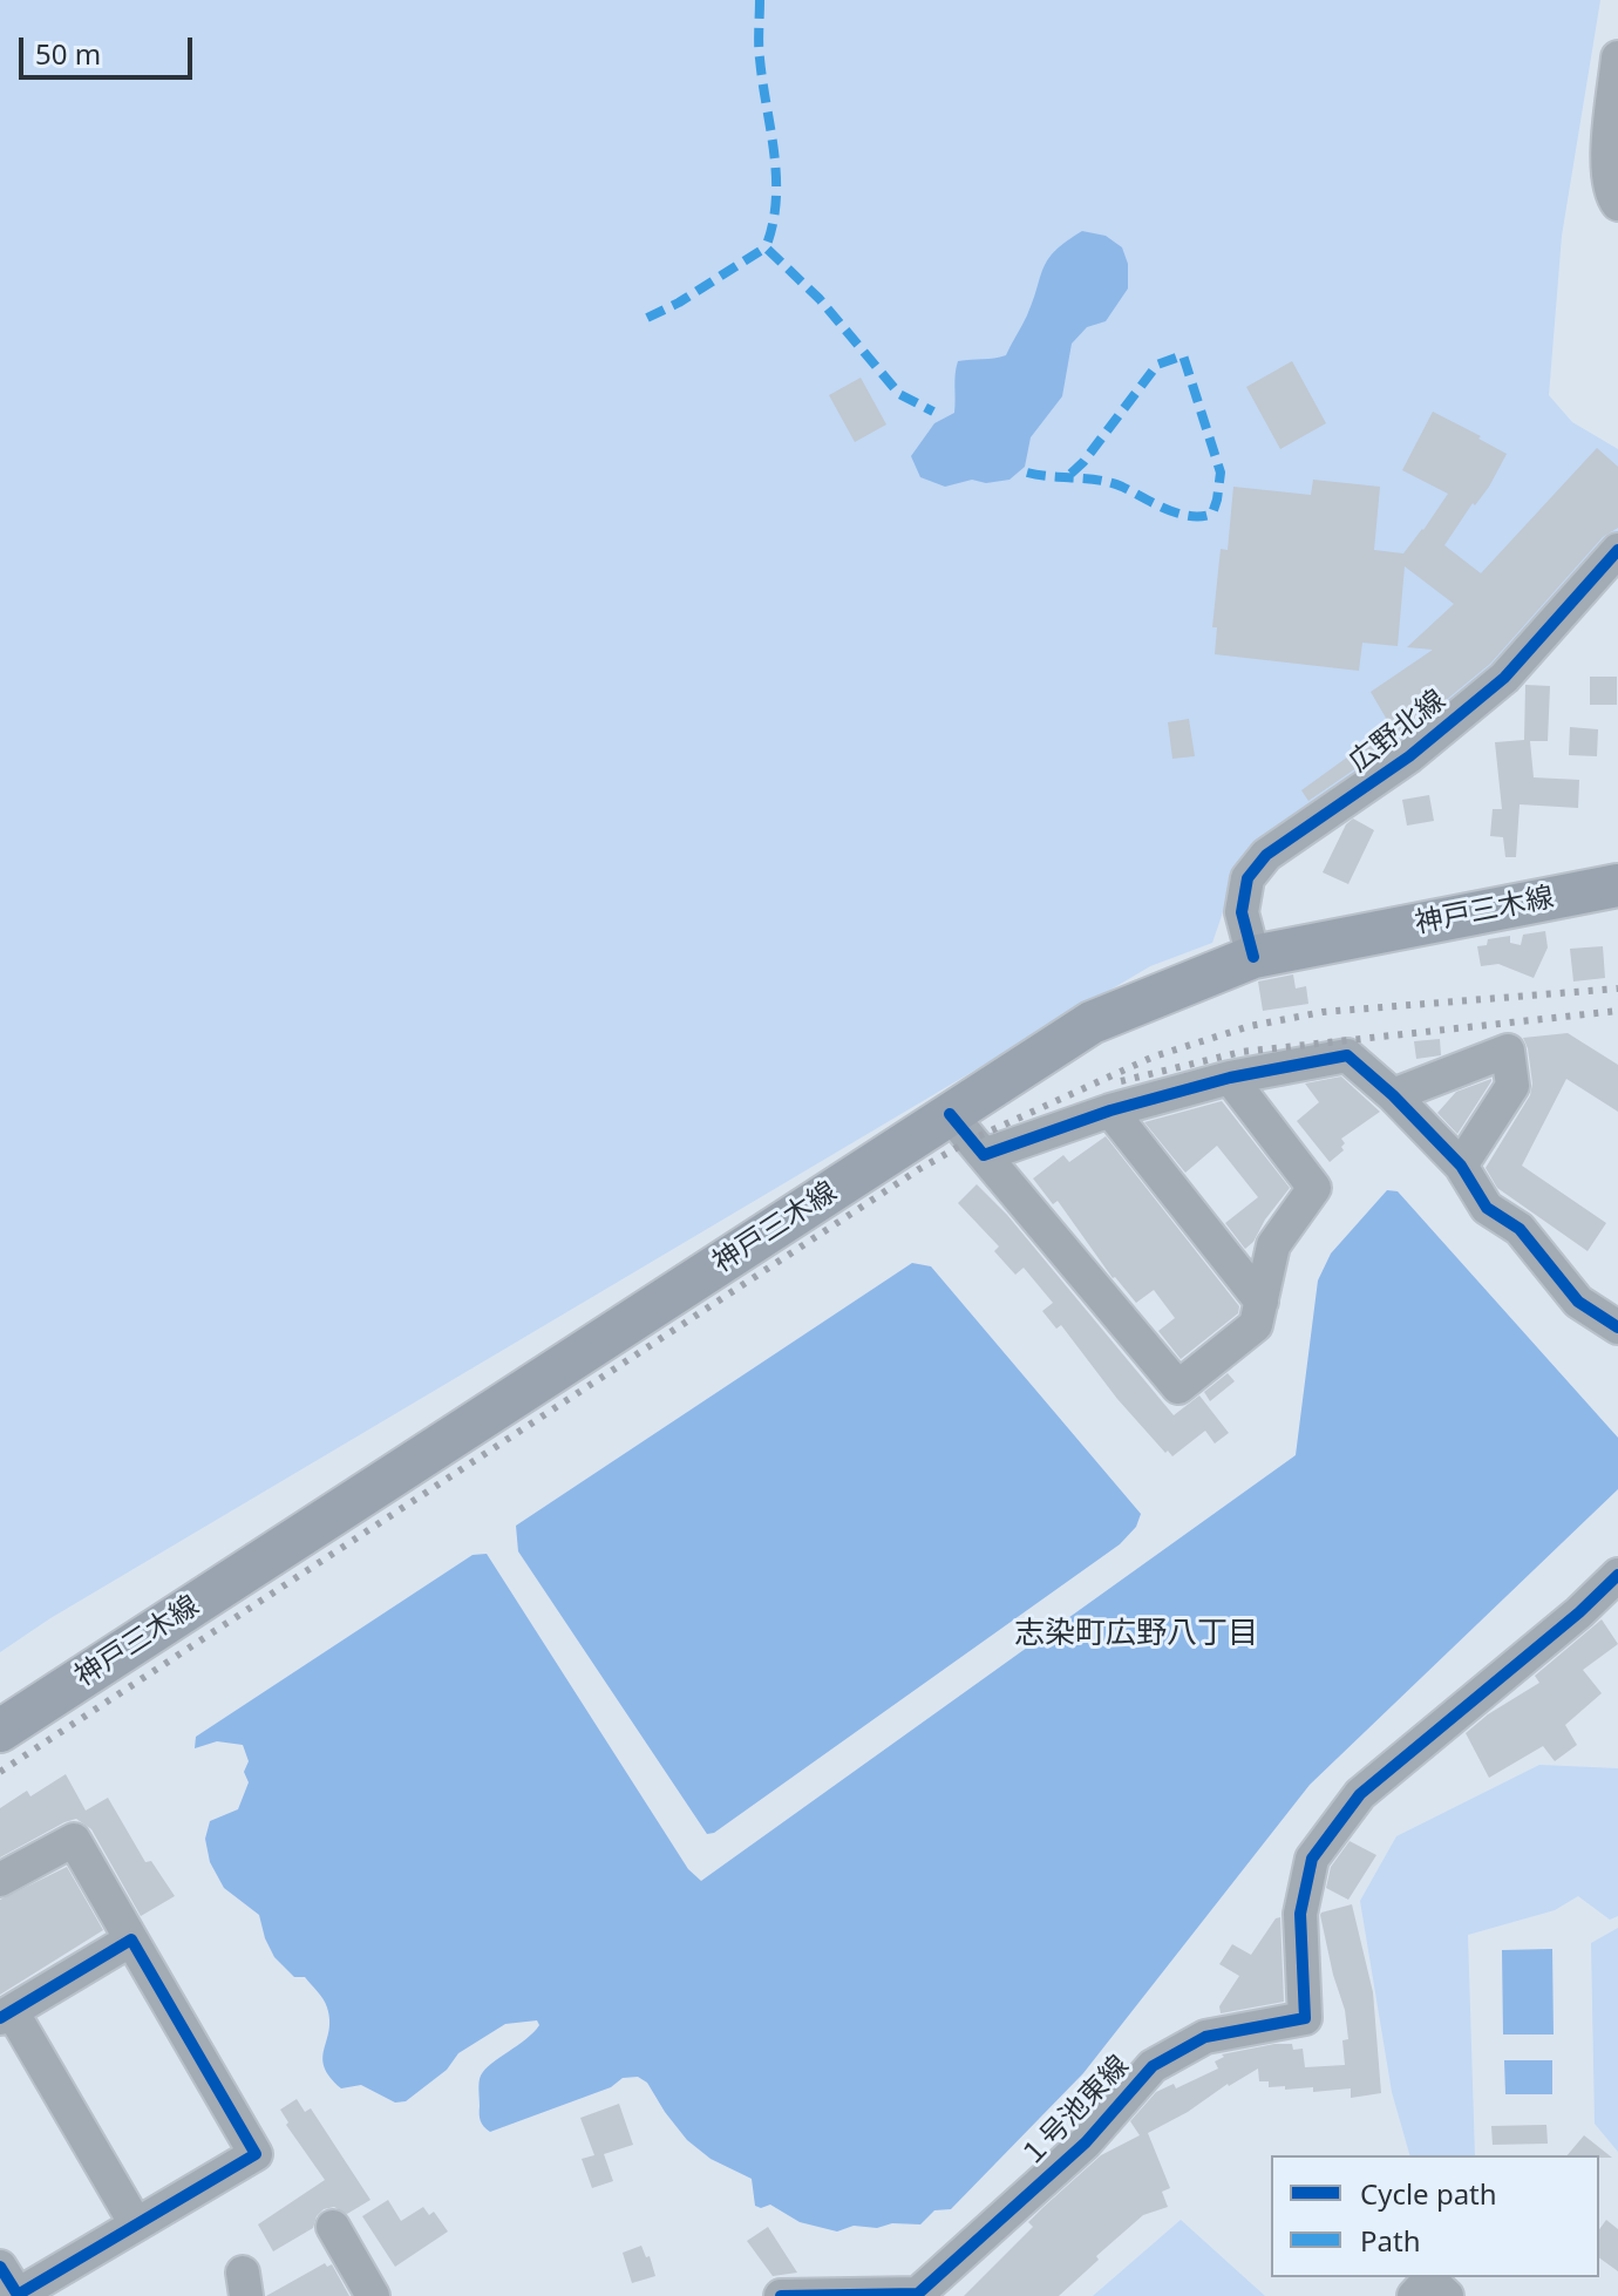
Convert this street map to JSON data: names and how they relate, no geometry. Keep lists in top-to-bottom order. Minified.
{"streets":{"main road":["神戸三木線"],"street":["広野北線","１号池東線"]},"crossings":[["広野北線","神戸三木線"]],"districts":["志染町広野八丁目"],"legend":["Cycle path","Path"],"scale_bar":"50 m"}
